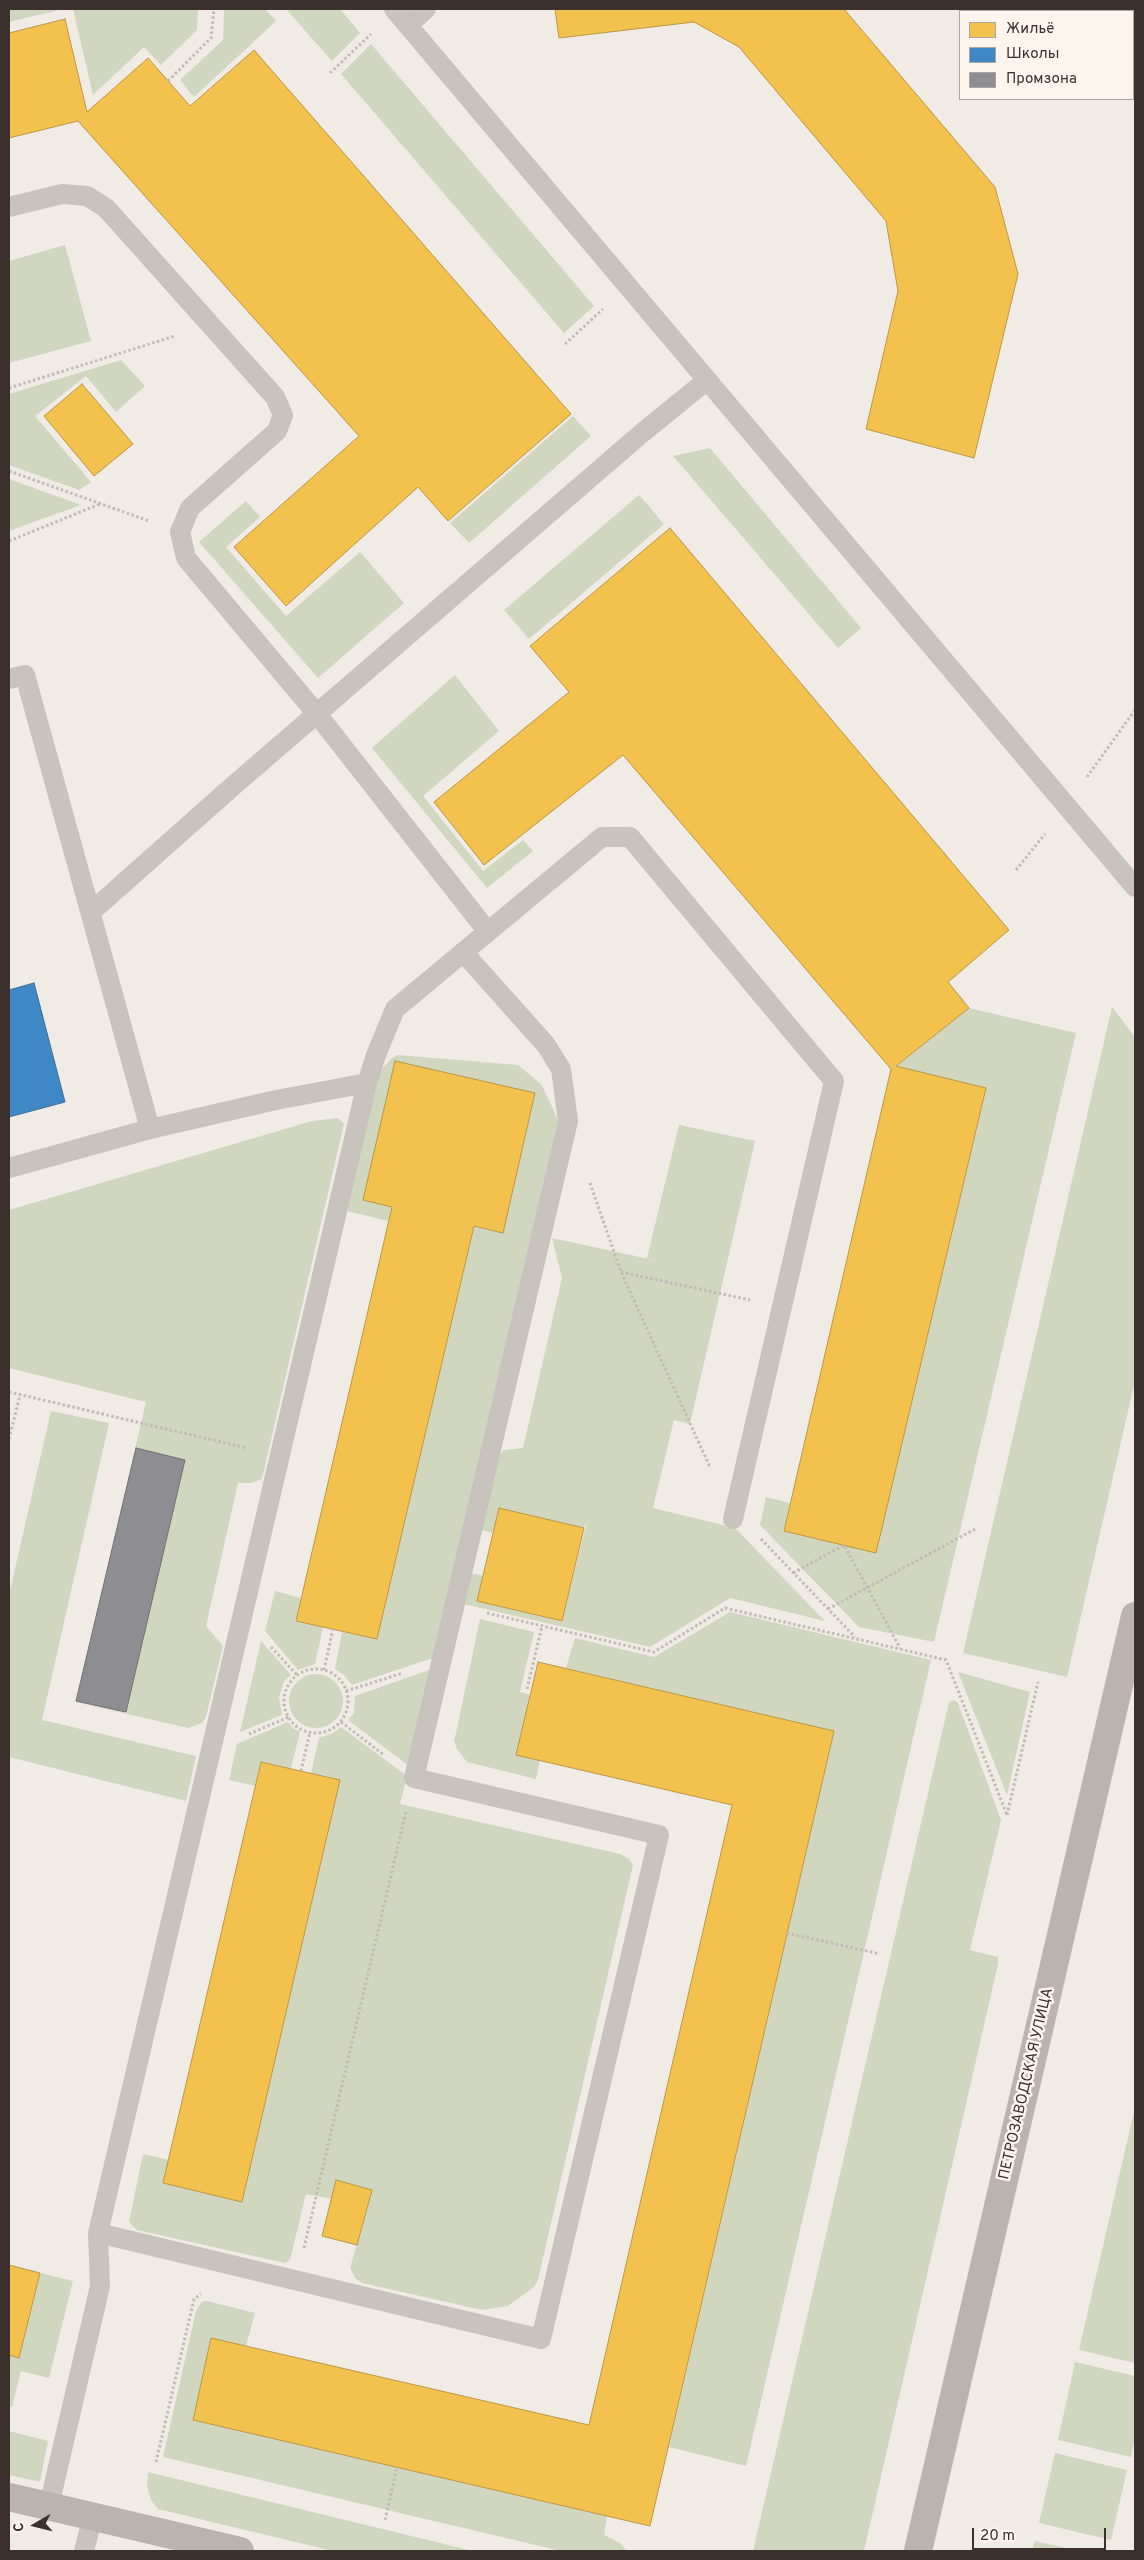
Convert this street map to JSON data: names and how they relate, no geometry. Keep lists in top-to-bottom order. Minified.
{"streets":{"street":["ПЕТРОЗАВОДСКАЯ УЛИЦА"]},"legend":["Жильё","Школы","Промзона"],"scale_bar":"20 m","north":"left"}
